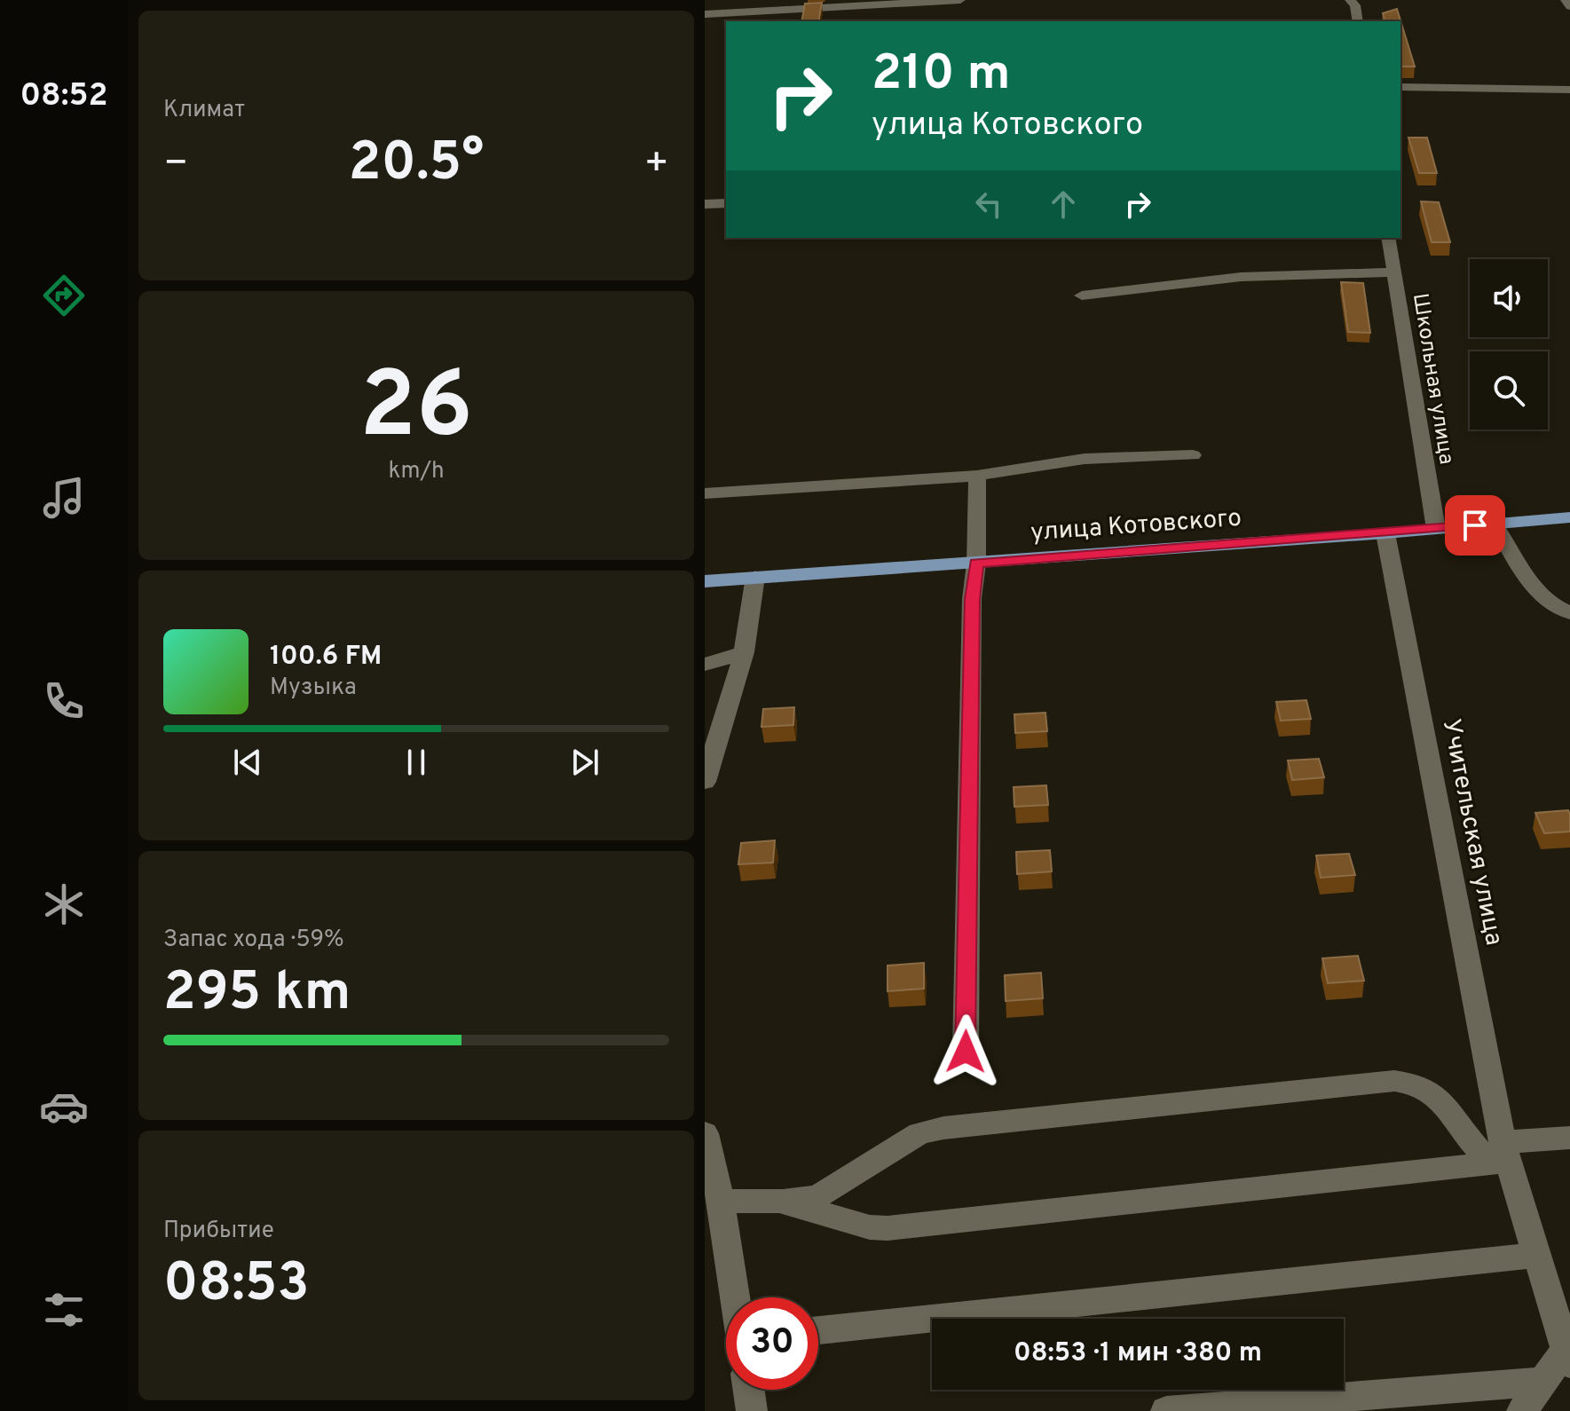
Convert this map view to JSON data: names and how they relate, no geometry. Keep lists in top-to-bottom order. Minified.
{"streets":{"main road":["улица Котовского"],"street":["Школьная улица","Учительская улица"]},"crossings":[["Школьная улица","улица Котовского"],["улица Котовского","Учительская улица"]],"page":{"tabs":"08:52","tile":["Климат",["26","km/h"],["Запас хода · 59%","295 km"],["Прибытие","08:53"]],"turn":["210 m","улица Котовского"],"heat":["−","20.5°","+"],"song":["100.6 FM","Музыка"],"limit":"30","trip":"08:53 · 1 мин · 380 m"}}
